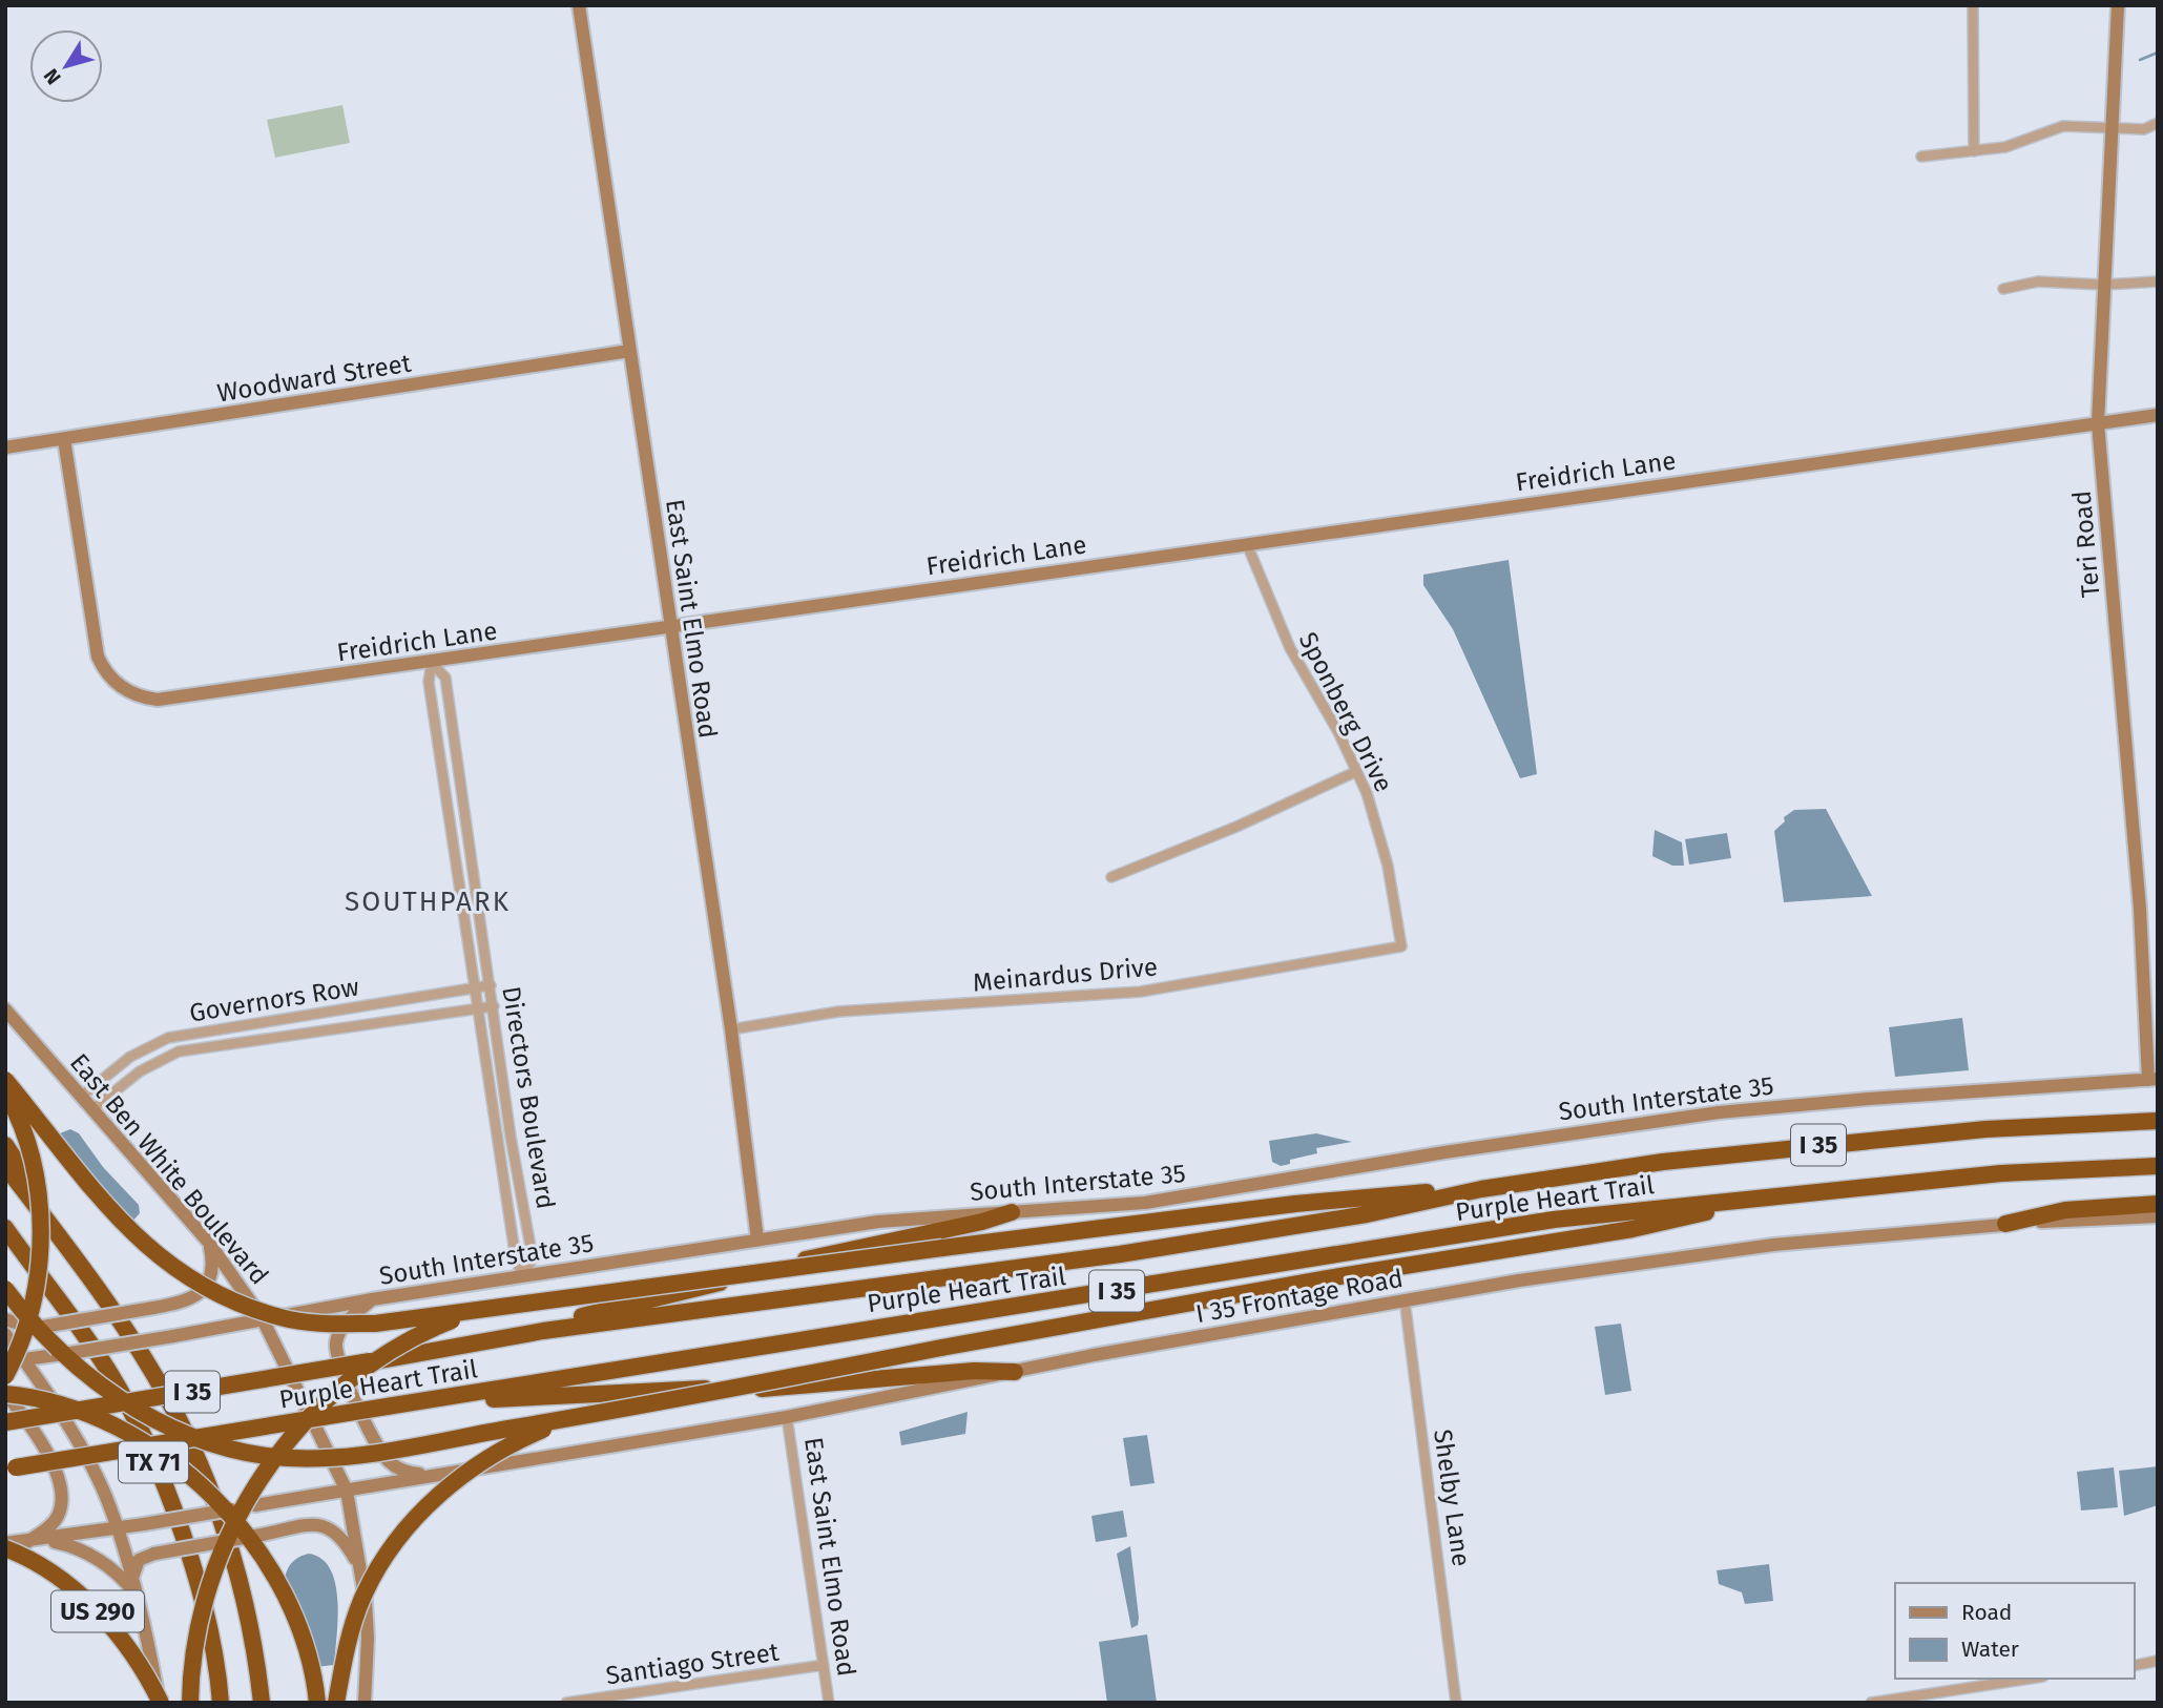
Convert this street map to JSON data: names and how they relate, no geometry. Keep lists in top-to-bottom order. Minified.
{"streets":{"highway":["I 35","Purple Heart Trail","TX 71","US 290"],"main road":["Woodward Street","Freidrich Lane","Teri Road","East Saint Elmo Road","South Interstate 35","East Ben White Boulevard","I 35 Frontage Road"],"street":["Sponberg Drive","Meinardus Drive","Governors Row","Directors Boulevard","Shelby Lane","Santiago Street"]},"crossings":[["Woodward Street","Freidrich Lane"],["Woodward Street","East Saint Elmo Road"],["Freidrich Lane","Teri Road"],["Freidrich Lane","East Saint Elmo Road"],["Freidrich Lane","Sponberg Drive"],["Freidrich Lane","Directors Boulevard"],["Teri Road","South Interstate 35"],["East Saint Elmo Road","Meinardus Drive"],["East Saint Elmo Road","South Interstate 35"],["East Saint Elmo Road","Santiago Street"],["Sponberg Drive","Meinardus Drive"],["Governors Row","Directors Boulevard"],["Governors Row","East Ben White Boulevard"],["Directors Boulevard","South Interstate 35"],["South Interstate 35","East Ben White Boulevard"],["I 35 Frontage Road","Shelby Lane"]],"districts":["SOUTHPARK"],"legend":["Road","Water"],"north":"bottom left"}
